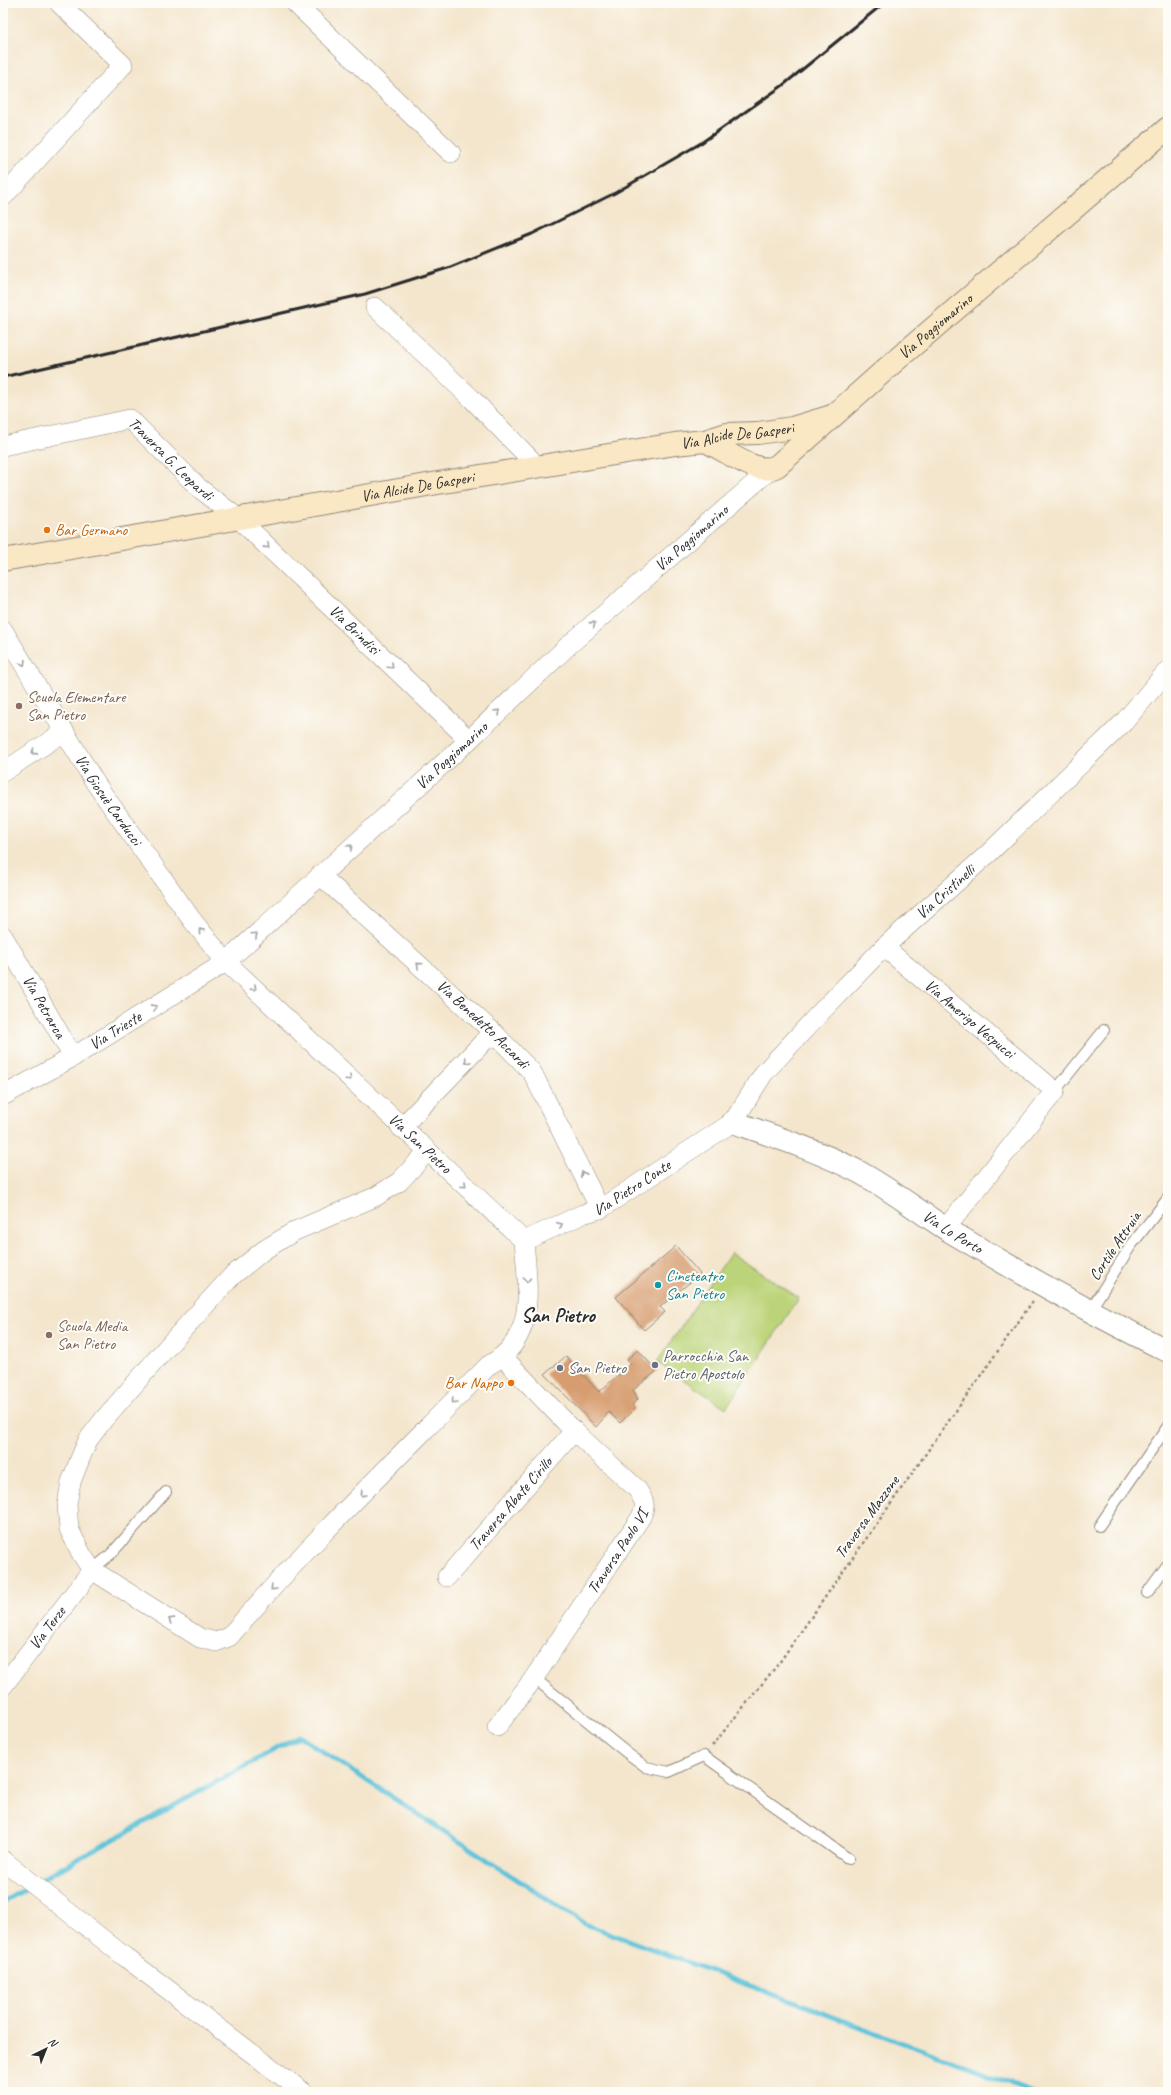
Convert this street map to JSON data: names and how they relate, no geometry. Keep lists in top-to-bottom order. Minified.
{"streets":{"main road":["Via Poggiomarino","Via Alcide De Gasperi"],"street":["Traversa G. Leopardi","Via Brindisi","Via Giosuè Carducci","Via Cristinelli","Via Petrarca","Via Amerigo Vespucci","Via Benedetto Accardi","Via Trieste","Via San Pietro","Via Pietro Conte","Via Lo Porto","Traversa Abate Cirillo","Traversa Paolo VI","Via Terze"],"lane":["Cortile Attruia"],"path":["Traversa Mazzone"]},"crossings":[["Via Poggiomarino","Via Alcide De Gasperi"],["Via Poggiomarino","Via Brindisi"],["Via Poggiomarino","Via Giosuè Carducci"],["Via Poggiomarino","Via Benedetto Accardi"],["Via Poggiomarino","Via Trieste"],["Via Poggiomarino","Via San Pietro"],["Via Alcide De Gasperi","Traversa G. Leopardi"],["Via Alcide De Gasperi","Via Brindisi"],["Traversa G. Leopardi","Via Brindisi"],["Via Giosuè Carducci","Via Trieste"],["Via Giosuè Carducci","Via San Pietro"],["Via Cristinelli","Via Amerigo Vespucci"],["Via Cristinelli","Via Pietro Conte"],["Via Cristinelli","Via Lo Porto"],["Via Petrarca","Via Trieste"],["Via Benedetto Accardi","Via Pietro Conte"],["Via Trieste","Via San Pietro"],["Via San Pietro","Via Pietro Conte"],["Via Pietro Conte","Via Lo Porto"],["Via Lo Porto","Cortile Attruia"],["Via Lo Porto","Traversa Mazzone"],["Traversa Abate Cirillo","Traversa Paolo VI"]],"one_way":["Via Poggiomarino","Via Brindisi","Via Benedetto Accardi","Via Trieste","Via San Pietro"],"districts":["San Pietro"],"places":["Bar Germano","Scuola Elementare San Pietro","Cineteatro San Pietro","Scuola Media San Pietro","Parrocchia San Pietro Apostolo","San Pietro","Bar Nappo"],"north":"top right"}
